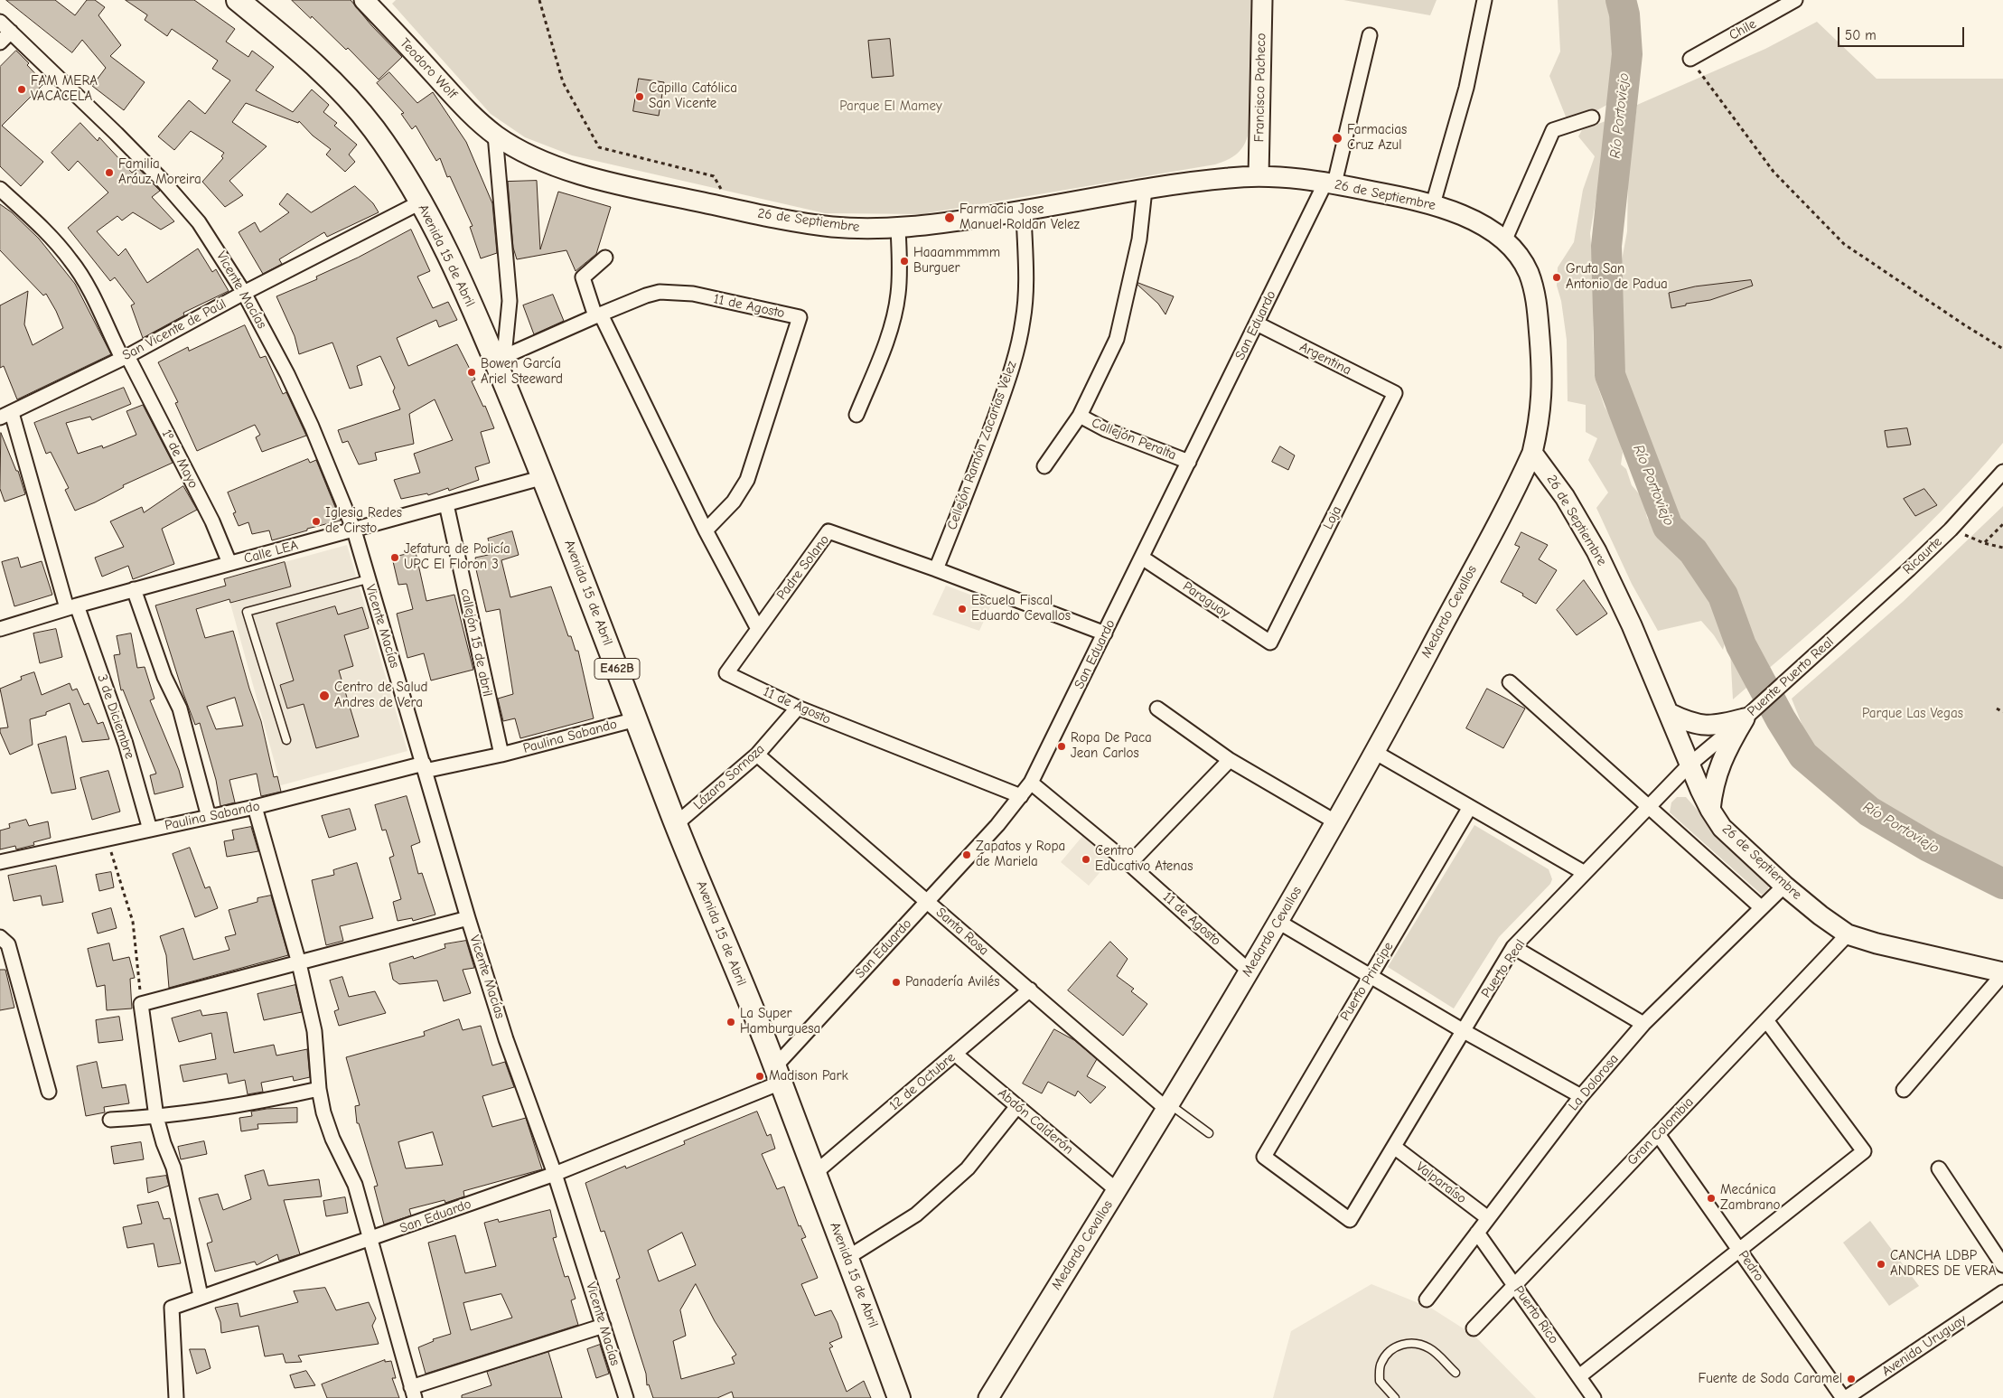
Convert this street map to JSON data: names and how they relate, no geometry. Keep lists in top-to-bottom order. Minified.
{"streets":{"main road":["Avenida 15 de Abril","E462B"],"street":["Chile","Teodoro Wolf","Francisco Pacheco","26 de Septiembre","Vicente Macías","11 de Agosto","San Eduardo","San Vicente de Paúl","Argentina","Callejón Peralta","Cellejón Ramón Zacarías Velez","1º de Mayo","Loja","Calle LEA","Ricaurte","Padre Solano","Paraguay","Medardo Cevallos","callejón 15 de abril","Puente Puerto Real","3 de Diciembre","Paulina Sabando","Lázaro Sornoza","Santa Rosa","Puerto Real","Puerto Principe","12 de Octubre","La Dolorosa","Abdón Calderón","Gran Colombia","Valparaíso","Pedro","Puerto Rico","Avenida Uruguay"]},"crossings":[["Teodoro Wolf","26 de Septiembre"],["Francisco Pacheco","26 de Septiembre"],["26 de Septiembre","San Eduardo"],["26 de Septiembre","Cellejón Ramón Zacarías Velez"],["26 de Septiembre","Medardo Cevallos"],["26 de Septiembre","Puerto Real"],["26 de Septiembre","La Dolorosa"],["26 de Septiembre","Gran Colombia"],["Avenida 15 de Abril","11 de Agosto"],["Avenida 15 de Abril","San Eduardo"],["Avenida 15 de Abril","San Vicente de Paúl"],["Avenida 15 de Abril","Calle LEA"],["Avenida 15 de Abril","Paulina Sabando"],["Avenida 15 de Abril","Lázaro Sornoza"],["Avenida 15 de Abril","12 de Octubre"],["Vicente Macías","San Eduardo"],["Vicente Macías","San Vicente de Paúl"],["Vicente Macías","Calle LEA"],["Vicente Macías","Paulina Sabando"],["11 de Agosto","San Eduardo"],["11 de Agosto","Padre Solano"],["11 de Agosto","Medardo Cevallos"],["11 de Agosto","Lázaro Sornoza"],["San Eduardo","Argentina"],["San Eduardo","Callejón Peralta"],["San Eduardo","Paraguay"],["San Eduardo","Santa Rosa"],["San Vicente de Paúl","1º de Mayo"],["San Vicente de Paúl","3 de Diciembre"],["Argentina","Loja"],["Cellejón Ramón Zacarías Velez","Padre Solano"],["1º de Mayo","Calle LEA"],["Loja","Paraguay"],["Calle LEA","callejón 15 de abril"],["Calle LEA","3 de Diciembre"],["Ricaurte","Puente Puerto Real"],["Medardo Cevallos","Santa Rosa"],["Medardo Cevallos","Abdón Calderón"],["callejón 15 de abril","Paulina Sabando"],["Puente Puerto Real","Puerto Real"],["3 de Diciembre","Paulina Sabando"],["Lázaro Sornoza","Santa Rosa"],["Santa Rosa","12 de Octubre"],["Puerto Real","Puerto Principe"],["Puerto Real","Valparaíso"],["12 de Octubre","Abdón Calderón"],["La Dolorosa","Valparaíso"],["La Dolorosa","Puerto Rico"],["Gran Colombia","Pedro"],["Gran Colombia","Puerto Rico"],["Pedro","Avenida Uruguay"]],"water":["Río Portoviejo"],"parks":["Parque El Mamey","Parque Las Vegas"],"places":["FAM MERA VACACELA","Capilla Católica San Vicente","Farmacias Cruz Azul","Familia Aráuz Moreira","Farmacia Jose Manuel Roldan Velez","Haaammmmm Burguer","Gruta San Antonio de Padua","Bowen García Ariel Steeward","Iglesia Redes de Cirsto","Jefatura de Policía UPC El Floron 3","Escuela Fiscal Eduardo Cevallos","Centro de Salud Andres de Vera","Ropa De Paca Jean Carlos","Zapatos y Ropa de Mariela","Centro Educativo Atenas","Panadería Avilés","La Super Hamburguesa","Madison Park","Mecánica Zambrano","CANCHA LDBP ANDRES DE VERA","Fuente de Soda Caramel"],"scale_bar":"50 m"}
